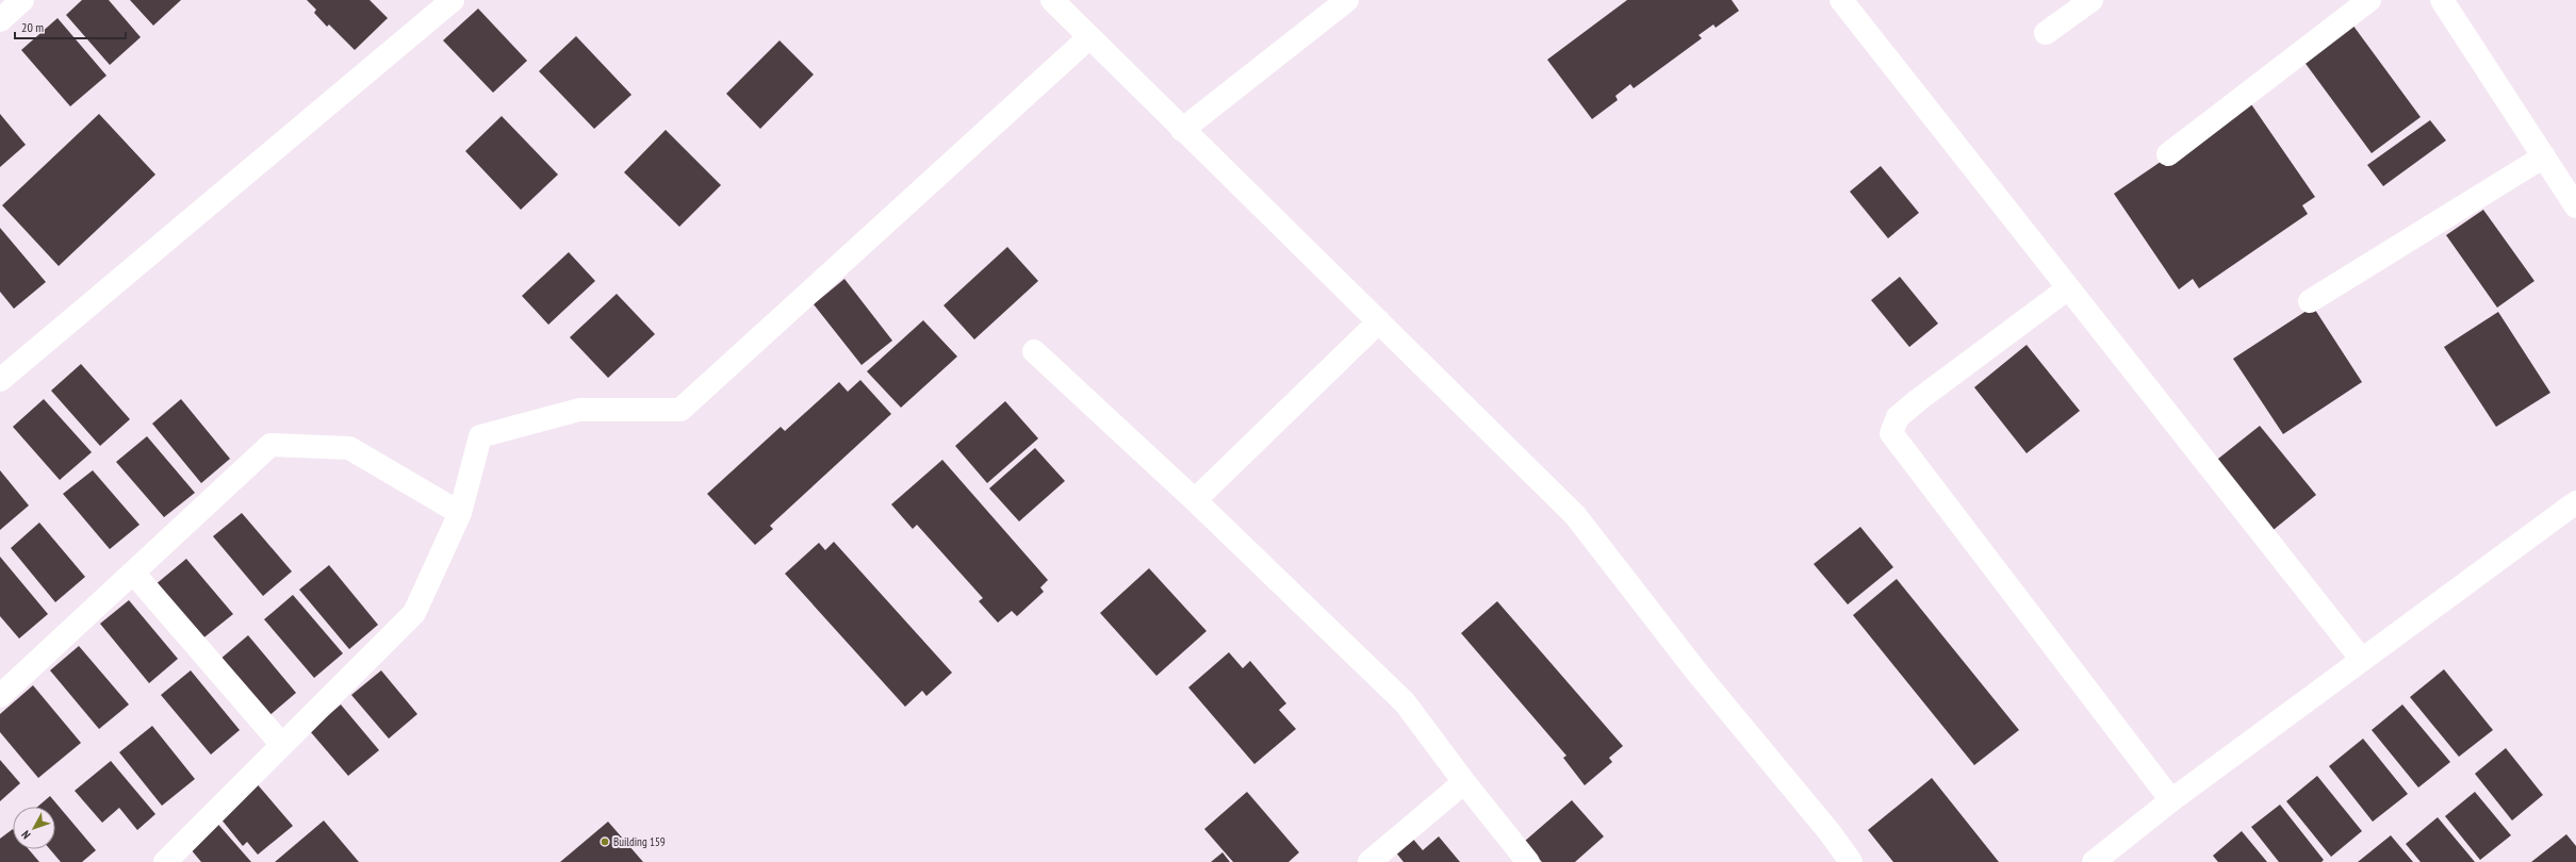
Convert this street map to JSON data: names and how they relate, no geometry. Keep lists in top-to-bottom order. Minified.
{"places":["Building 159"],"scale_bar":"20 m","north":"bottom left"}
